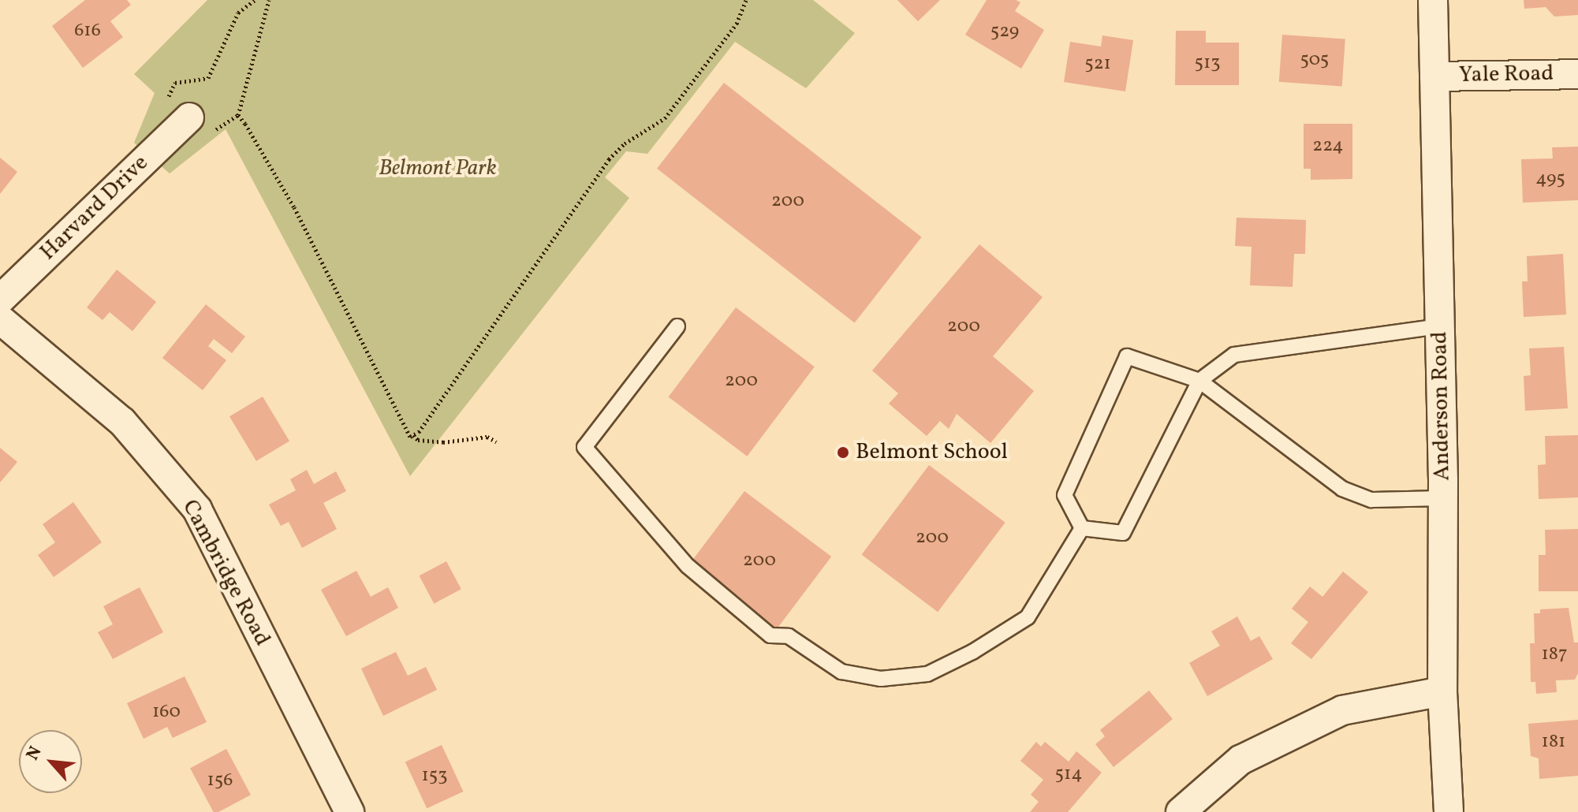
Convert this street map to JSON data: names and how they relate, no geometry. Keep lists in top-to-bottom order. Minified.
{"streets":{"street":["Yale Road","Harvard Drive","Anderson Road","Cambridge Road"]},"crossings":[["Yale Road","Anderson Road"]],"parks":["Belmont Park"],"places":["Belmont School"],"house_numbers":["616","529","505","513","521","224","495","200","200","200","200","200","187","160","181","514","153","156"],"north":"top left"}
